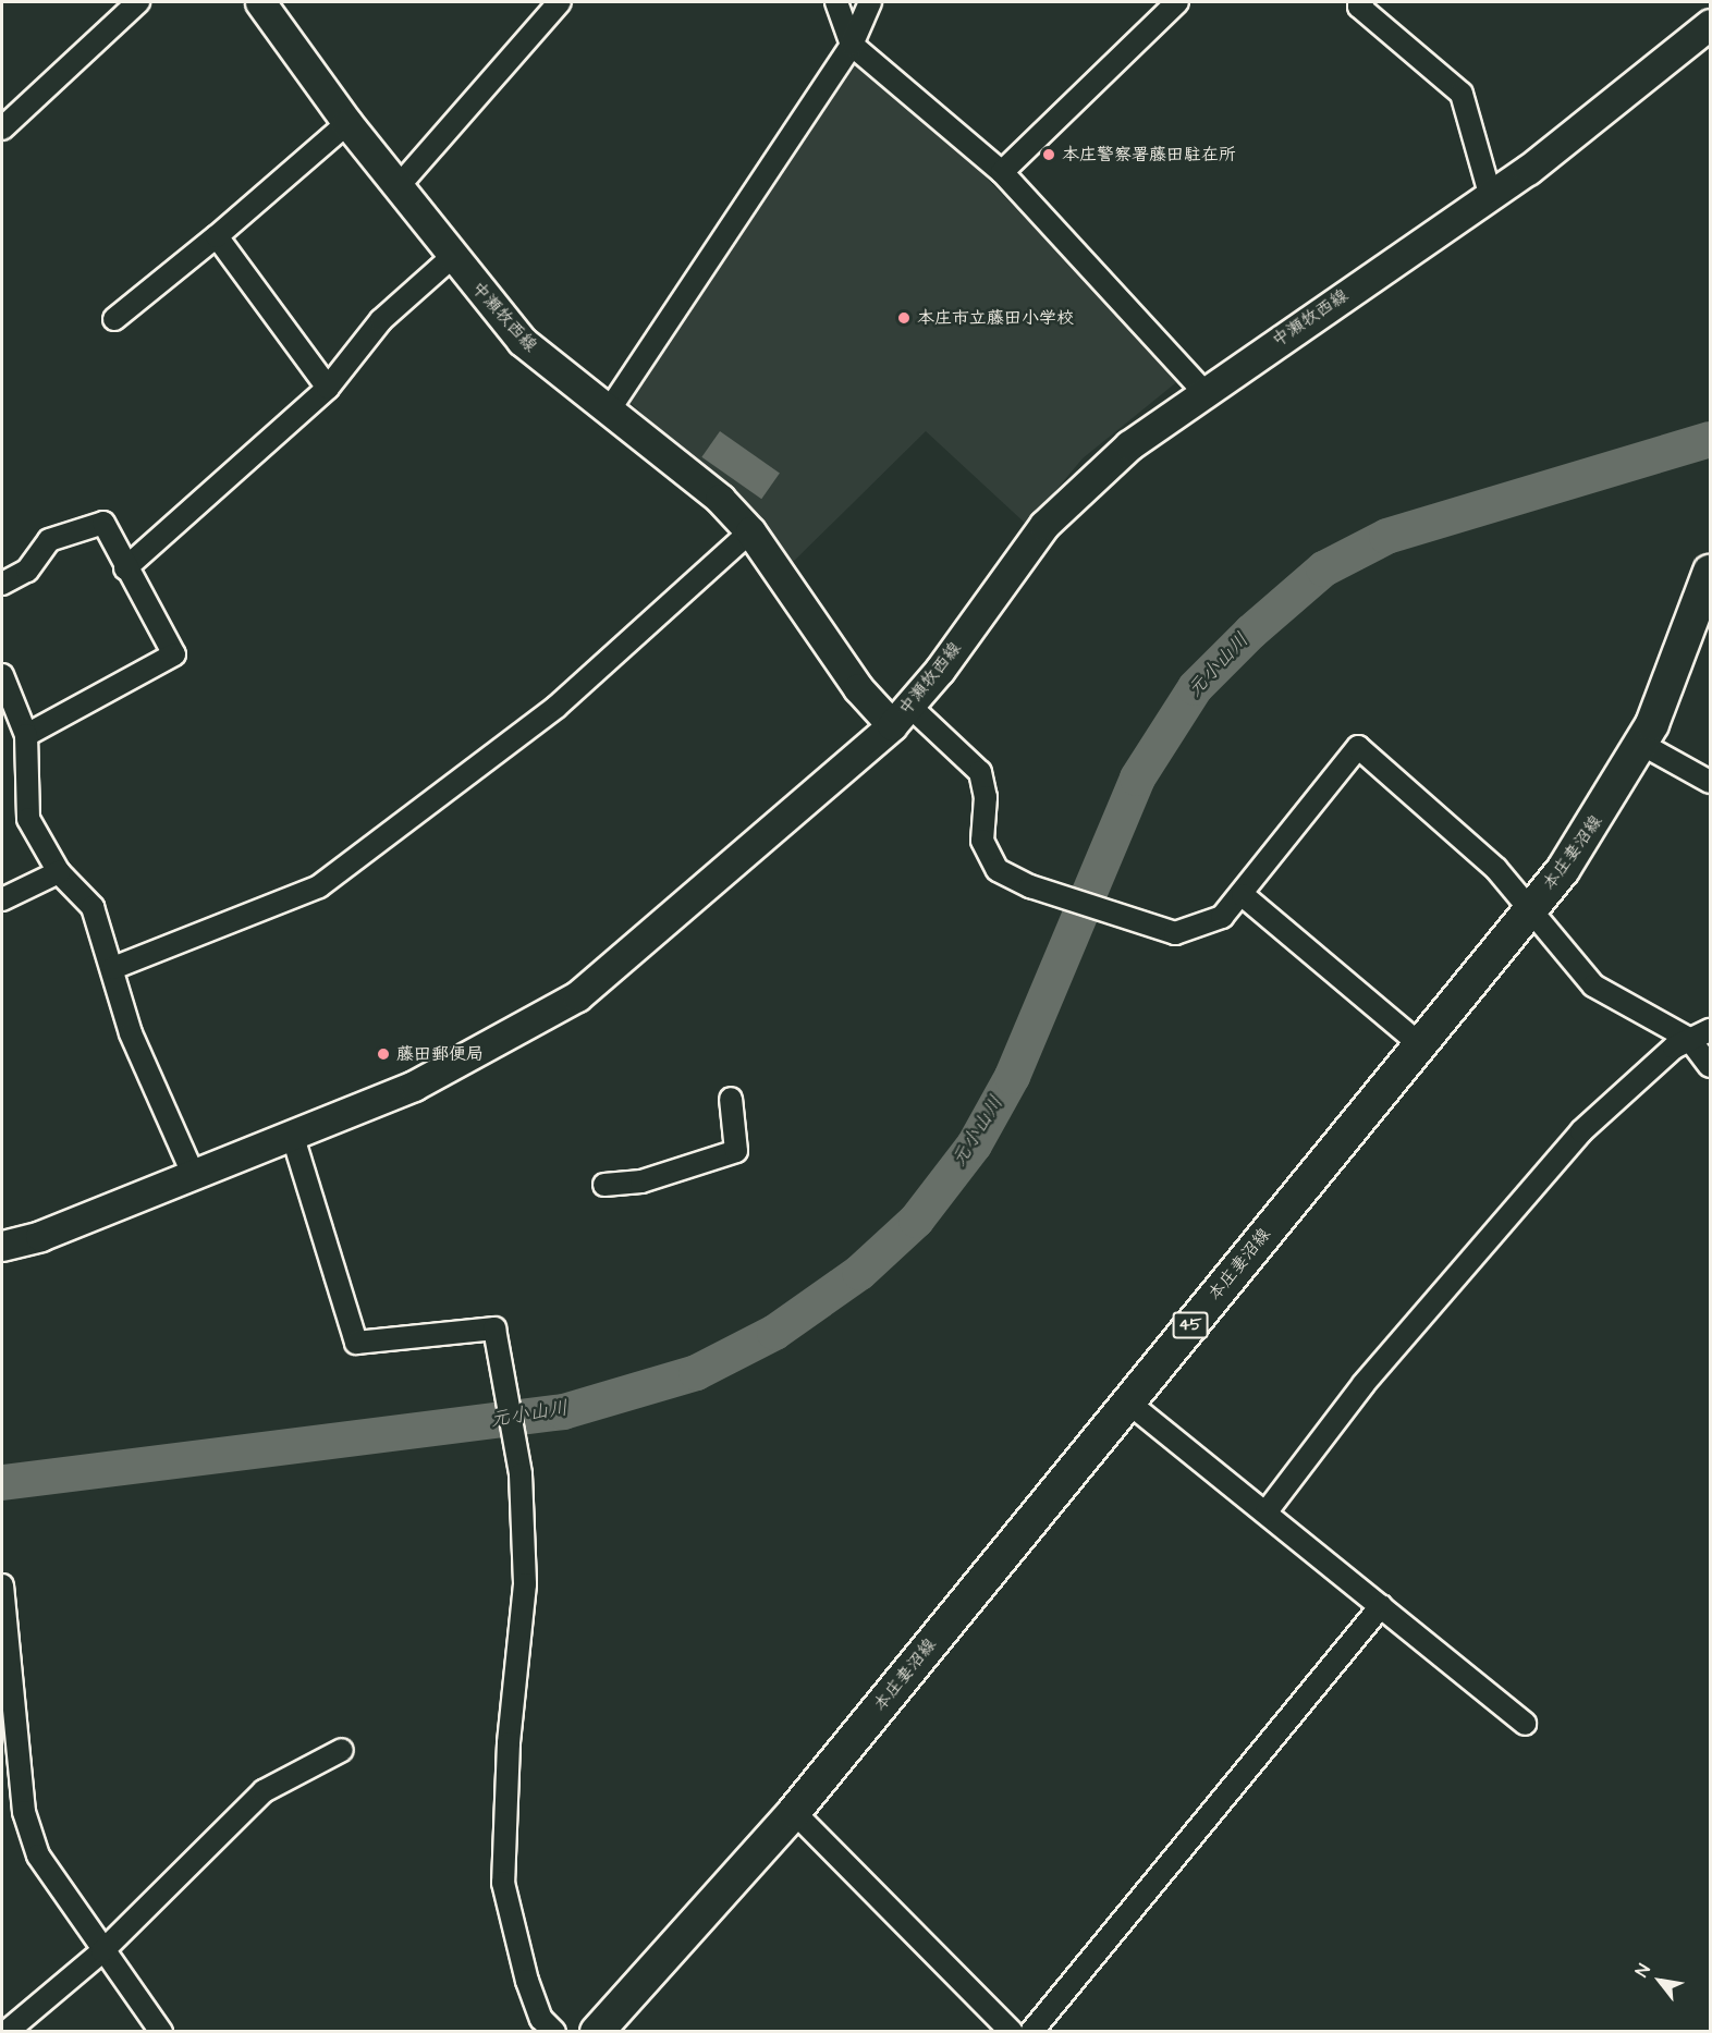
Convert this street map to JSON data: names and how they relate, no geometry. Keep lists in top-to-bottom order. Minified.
{"streets":{"main road":["中瀬牧西線","本庄妻沼線","45"]},"water":["元小山川"],"places":["本庄警察署藤田駐在所","本庄市立藤田小学校","藤田郵便局"],"north":"top left"}
